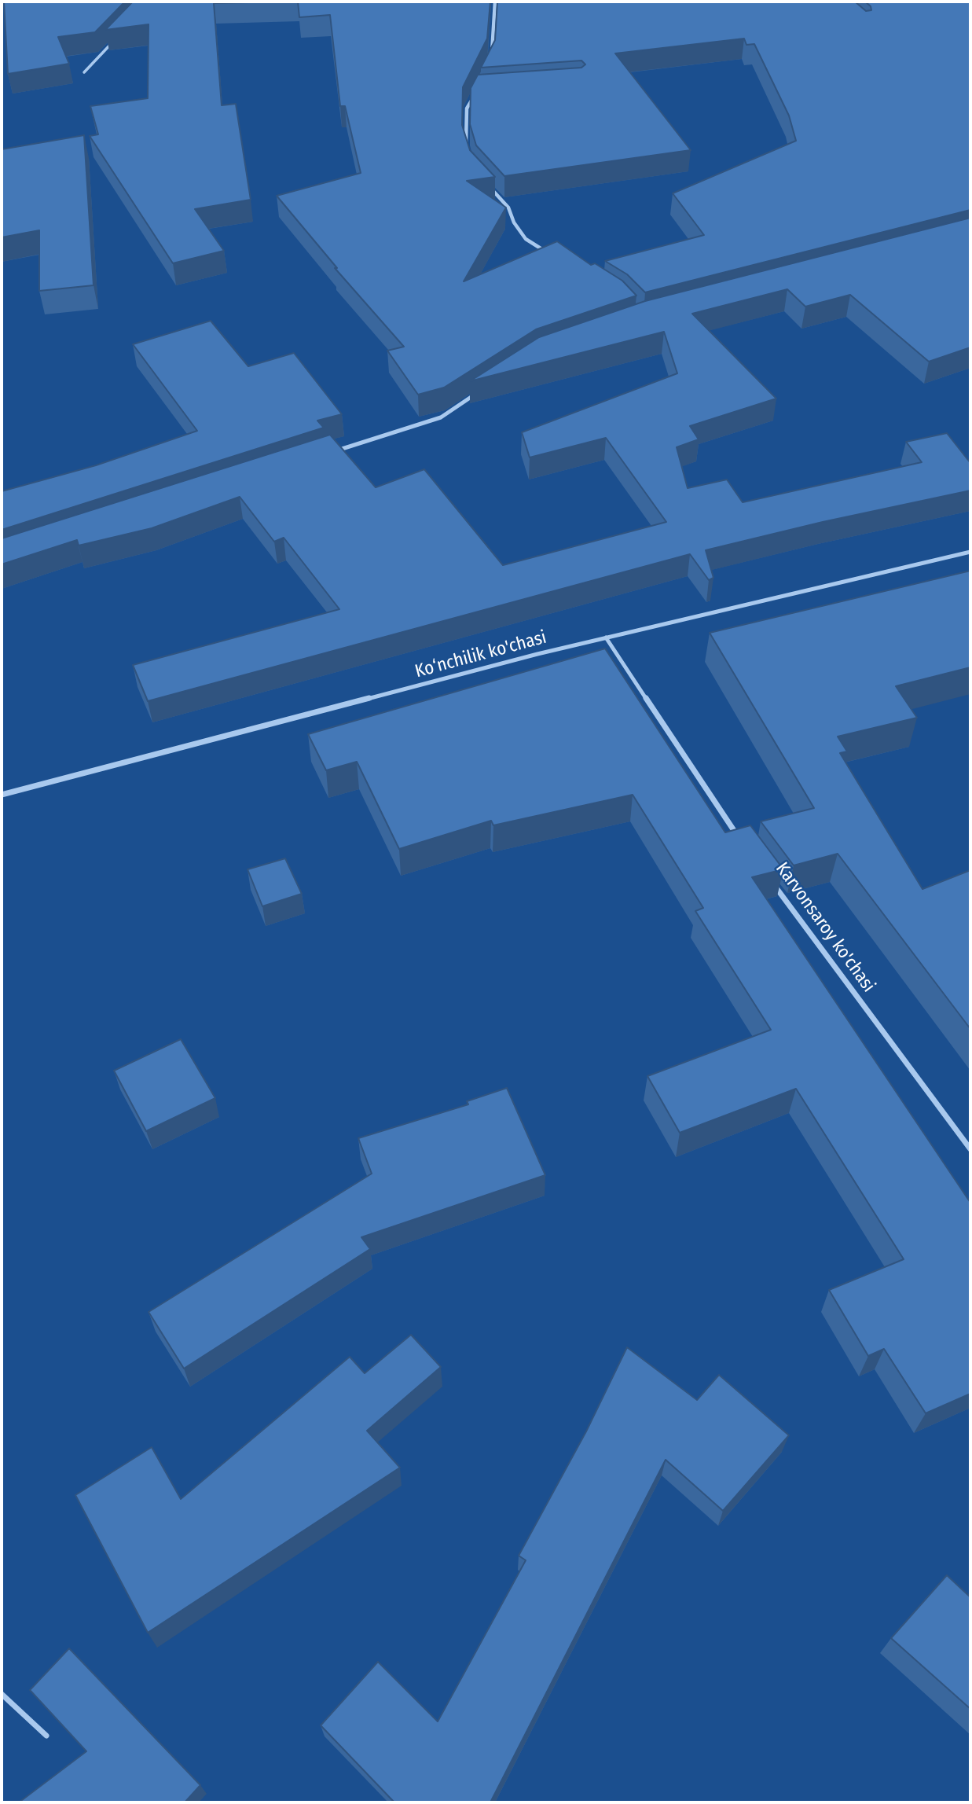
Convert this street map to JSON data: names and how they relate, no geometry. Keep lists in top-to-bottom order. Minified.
{"streets":{"street":["Ko‘nchilik ko'chasi","Karvonsaroy ko'chasi"]}}
